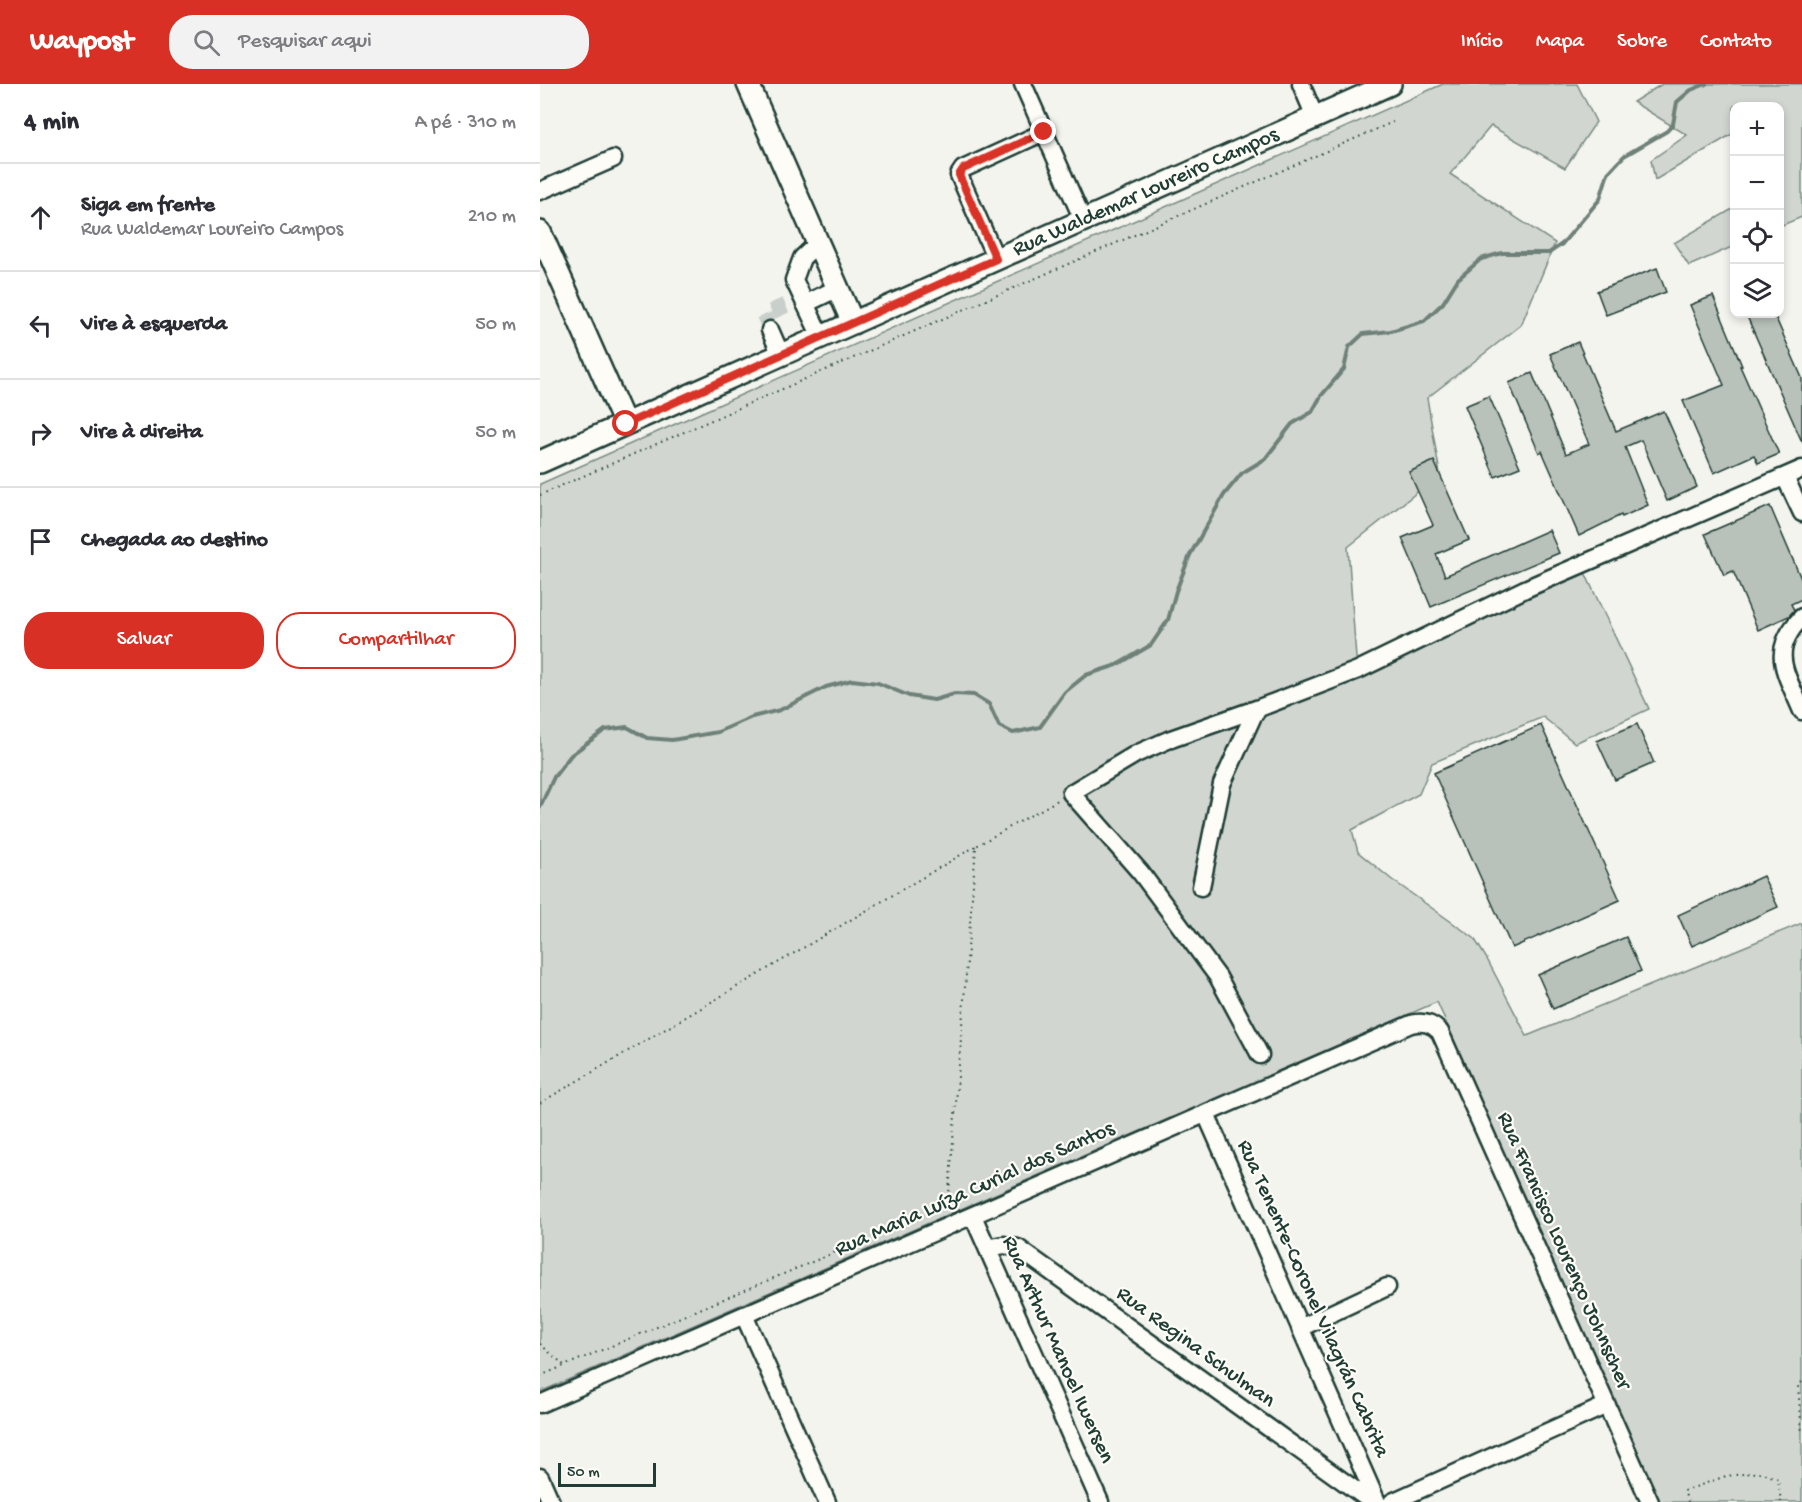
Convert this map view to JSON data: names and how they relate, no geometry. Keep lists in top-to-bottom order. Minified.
{"streets":{"main road":["Rua Waldemar Loureiro Campos"],"street":["Rua Maria Luíza Curial dos Santos","Rua Francisco Lourenço Johnscher","Rua Tenente-Coronel Vilagrán Cabrita","Rua Regina Schulman","Rua Arthur Manoel Iwersen"]},"crossings":[["Rua Maria Luíza Curial dos Santos","Rua Francisco Lourenço Johnscher"],["Rua Maria Luíza Curial dos Santos","Rua Tenente-Coronel Vilagrán Cabrita"],["Rua Maria Luíza Curial dos Santos","Rua Arthur Manoel Iwersen"],["Rua Regina Schulman","Rua Arthur Manoel Iwersen"]],"scale_bar":"50 m","page":{"header":"Waypost","search":"Pesquisar aqui","nav":["Início","Mapa","Sobre","Contato"],"heading":["4 min","A pé · 310 m"],"map_buttons":["+","−"],"list":[["Siga em frente","Rua Waldemar Loureiro Campos","210 m"],["Vire à esquerda","50 m"],["Vire à direita","50 m"],"Chegada ao destino"],"buttons":["Salvar","Compartilhar"],"scale":"50 m"}}
